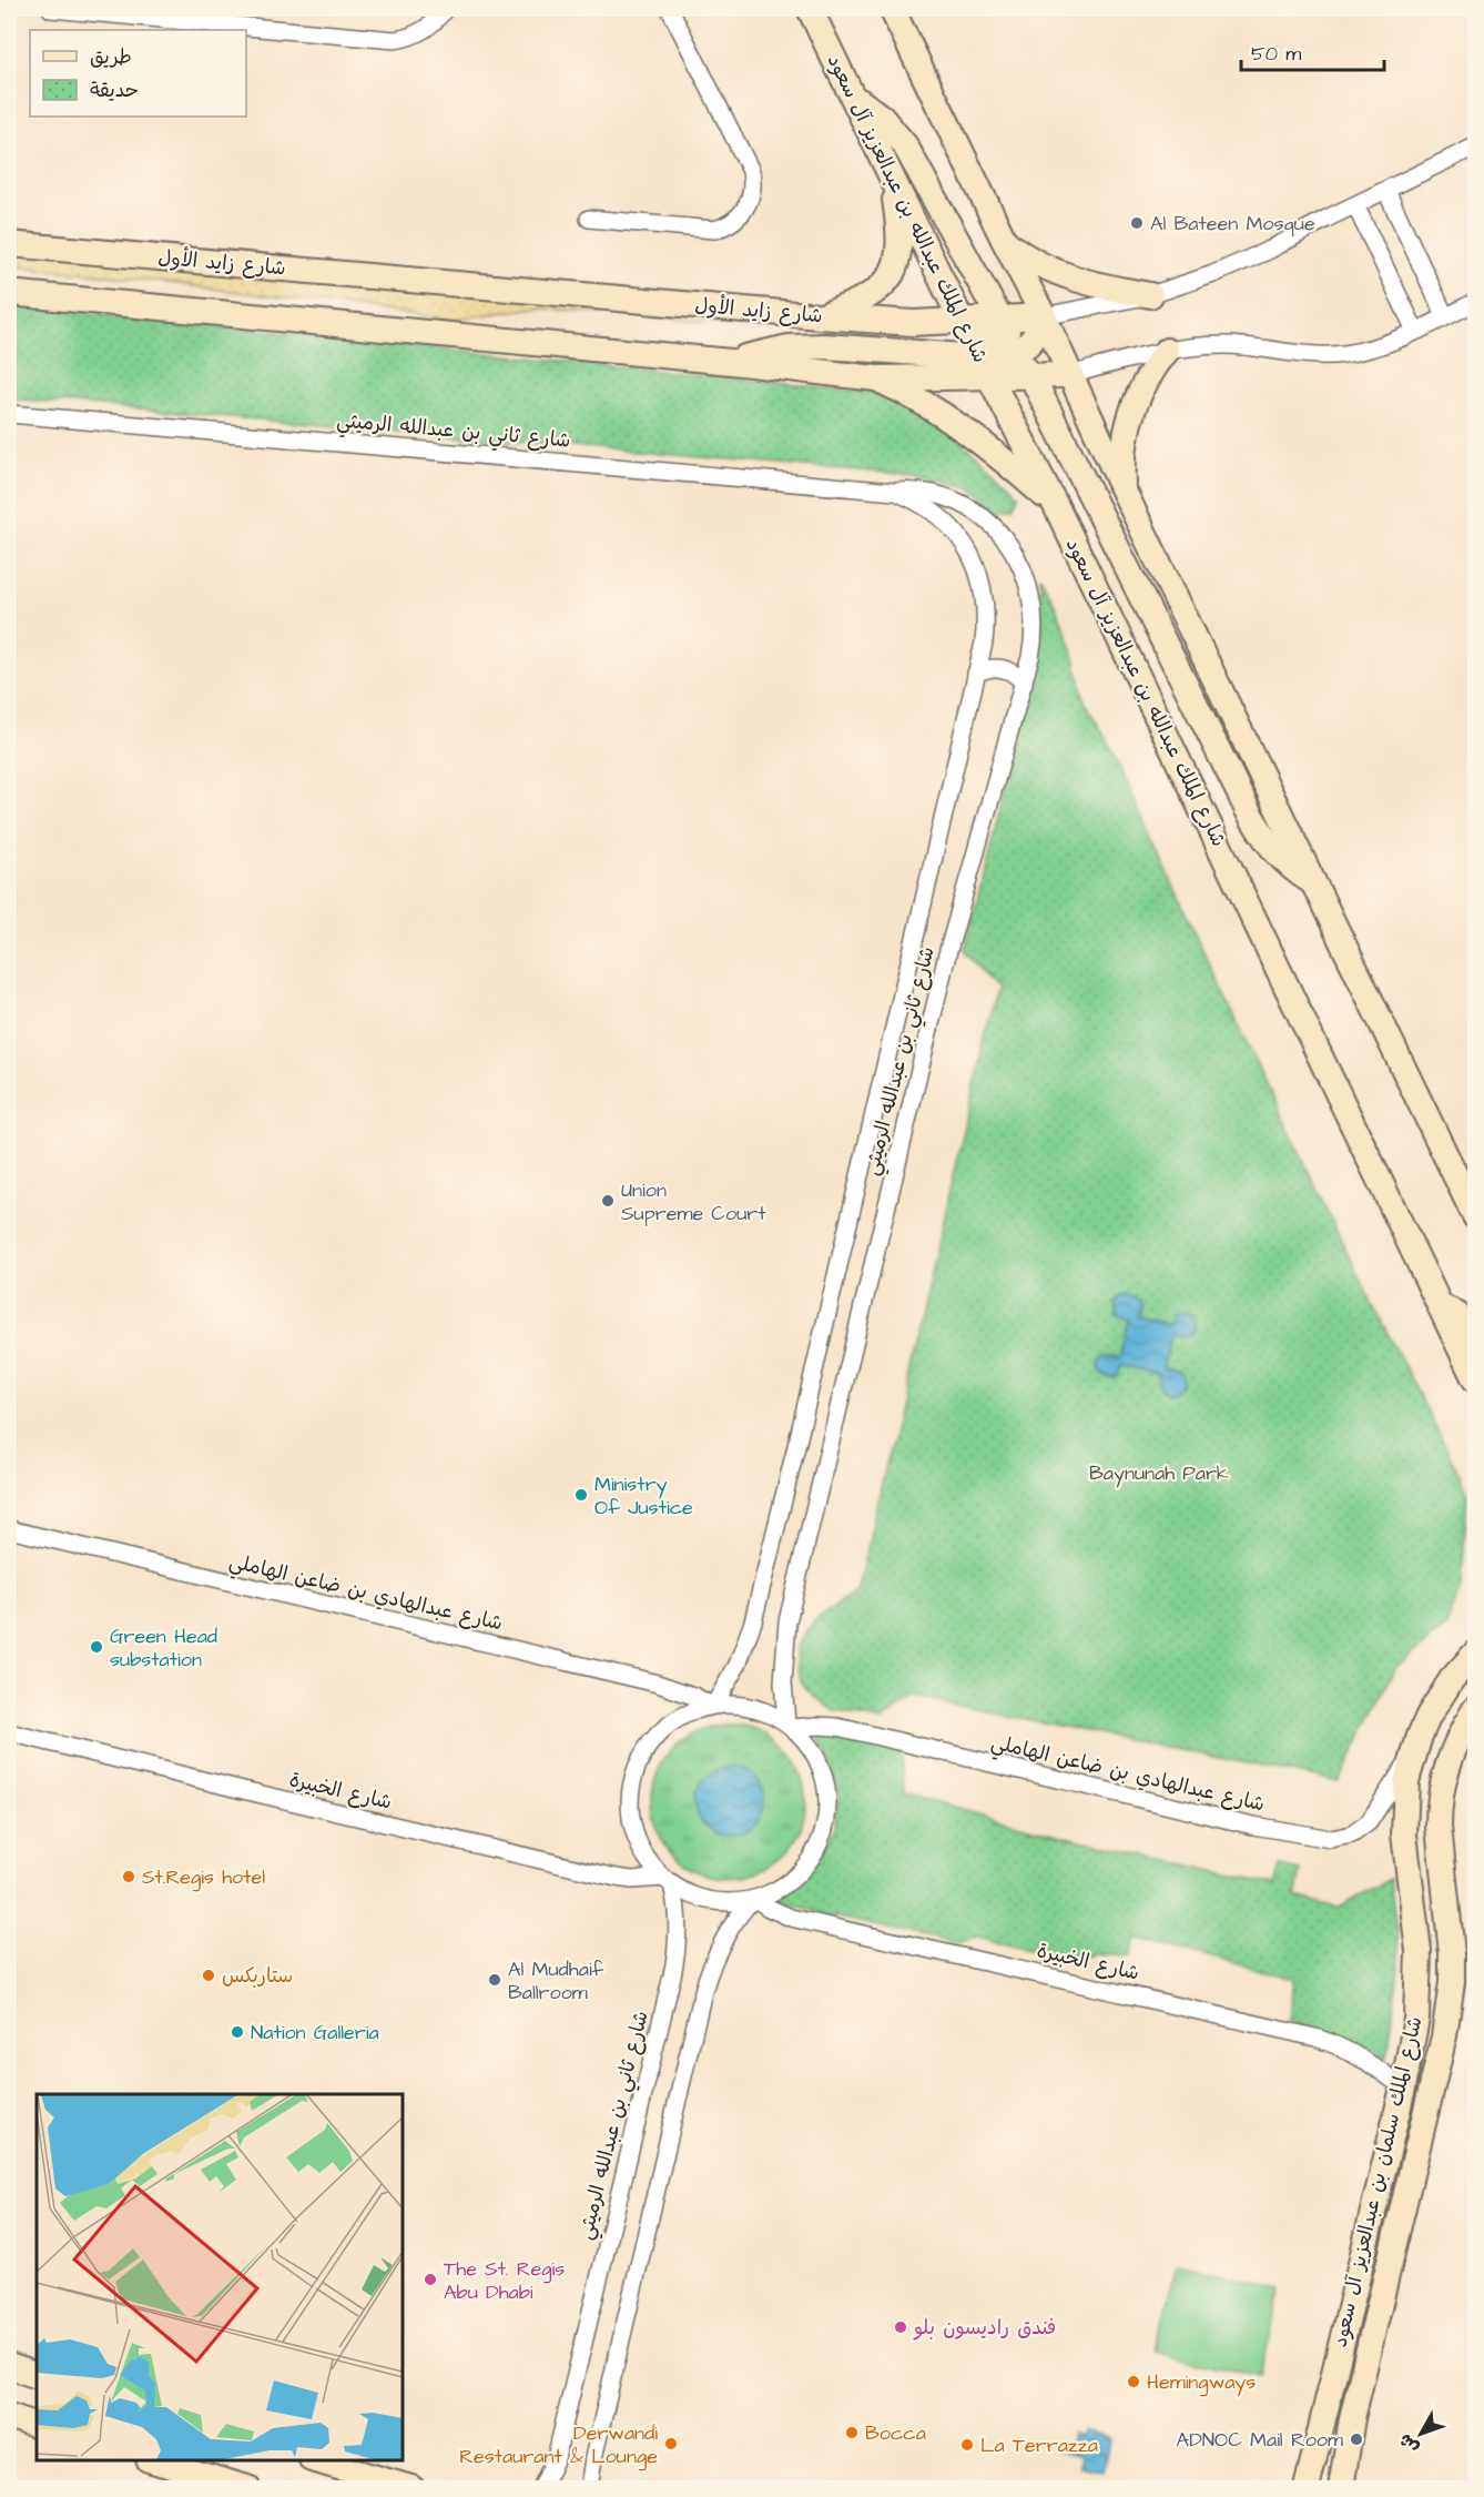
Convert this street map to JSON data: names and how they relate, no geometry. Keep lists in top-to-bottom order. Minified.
{"streets":{"main road":["شارع الملك عبدالله بن عبدالعزيز آل سعود","شارع زايد الأول","شارع الملك سلمان بن عبدالعزيز آل سعود"],"street":["شارع ثاني بن عبدالله الرميثي","شارع عبدالهادي بن ضاعن الهاملي","شارع الخبيرة"]},"crossings":[["شارع الملك عبدالله بن عبدالعزيز آل سعود","شارع زايد الأول"],["شارع ثاني بن عبدالله الرميثي","شارع عبدالهادي بن ضاعن الهاملي"],["شارع ثاني بن عبدالله الرميثي","شارع الخبيرة"],["شارع عبدالهادي بن ضاعن الهاملي","شارع الخبيرة"],["شارع عبدالهادي بن ضاعن الهاملي","شارع الملك سلمان بن عبدالعزيز آل سعود"],["شارع الخبيرة","شارع الملك سلمان بن عبدالعزيز آل سعود"]],"parks":["Baynunah Park"],"places":["Al Bateen Mosque","Union Supreme Court","Ministry Of Justice","Green Head substation","St.Regis hotel","ستاربكس","Al Mudhaif Ballroom","Nation Galleria","The St. Regis Abu Dhabi","فندق راديسون بلو","Hemingways","Bocca","ADNOC Mail Room","Derwandi Restaurant & Lounge","La Terrazza"],"legend":["طريق","حديقة"],"scale_bar":"50 m","north":"bottom left"}
